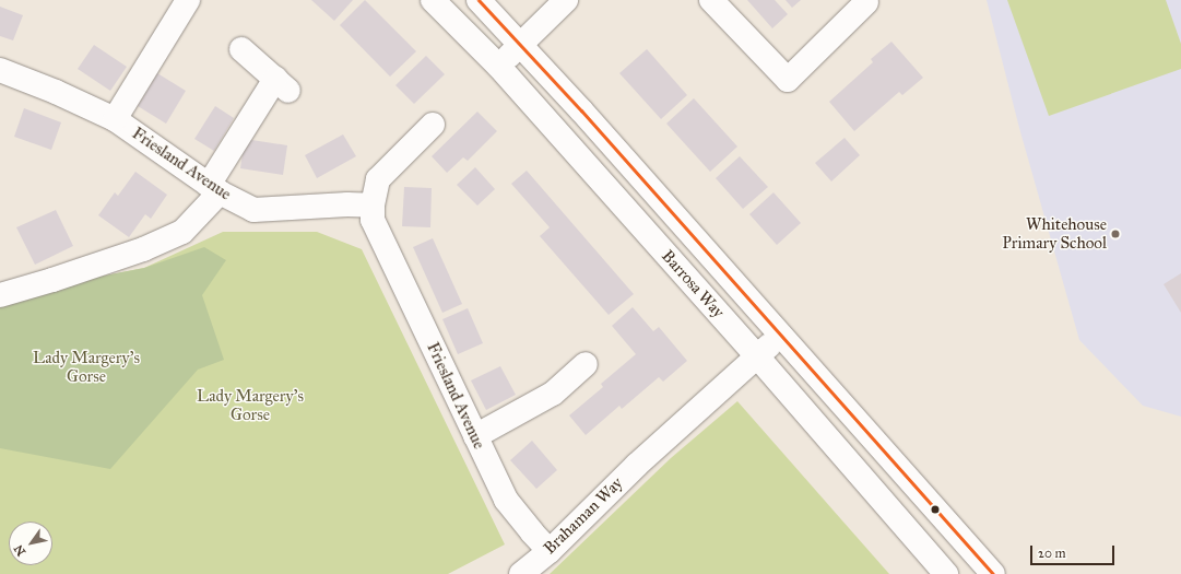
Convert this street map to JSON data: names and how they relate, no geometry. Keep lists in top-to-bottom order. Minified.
{"streets":{"street":["Friesland Avenue","Barrosa Way","Brahaman Way"]},"crossings":[["Friesland Avenue","Brahaman Way"],["Barrosa Way","Brahaman Way"]],"parks":["Lady Margery’s Gorse","Lady Margery's Gorse"],"places":["Whitehouse Primary School"],"scale_bar":"20 m","north":"bottom left"}
